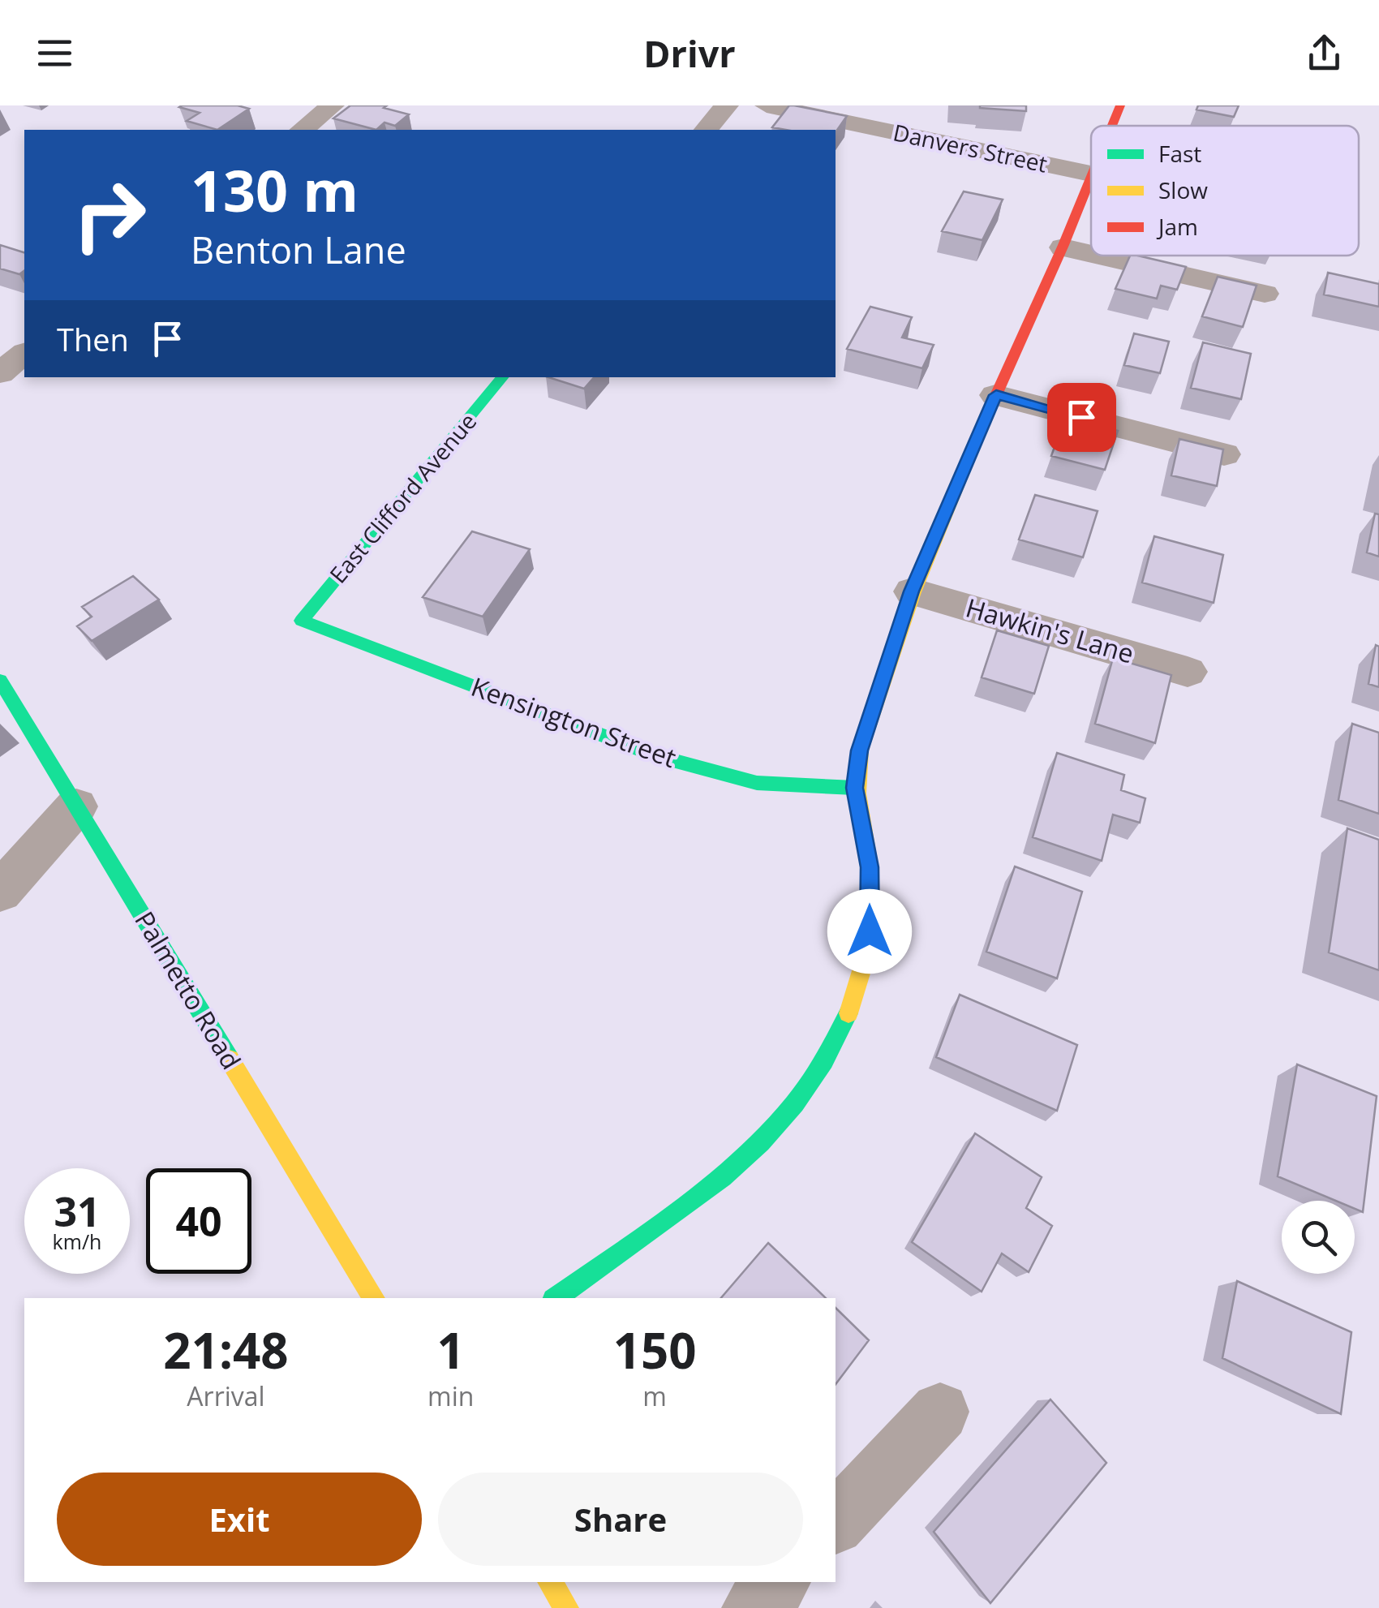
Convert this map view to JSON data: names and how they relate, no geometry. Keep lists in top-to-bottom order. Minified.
{"streets":{"street":["Danvers Street","East Clifford Avenue","Hawkin's Lane","Kensington Street","Palmetto Road"]},"crossings":[["East Clifford Avenue","Kensington Street"]],"legend":["Fast","Slow","Jam"],"page":{"header":"Drivr","turn":["130 m","Benton Lane"],"then":"Then","speed":"31 km/h","limit":"40","eta":["21:48","Arrival","1","min","150","m"],"buttons":["Exit","Share"]}}
